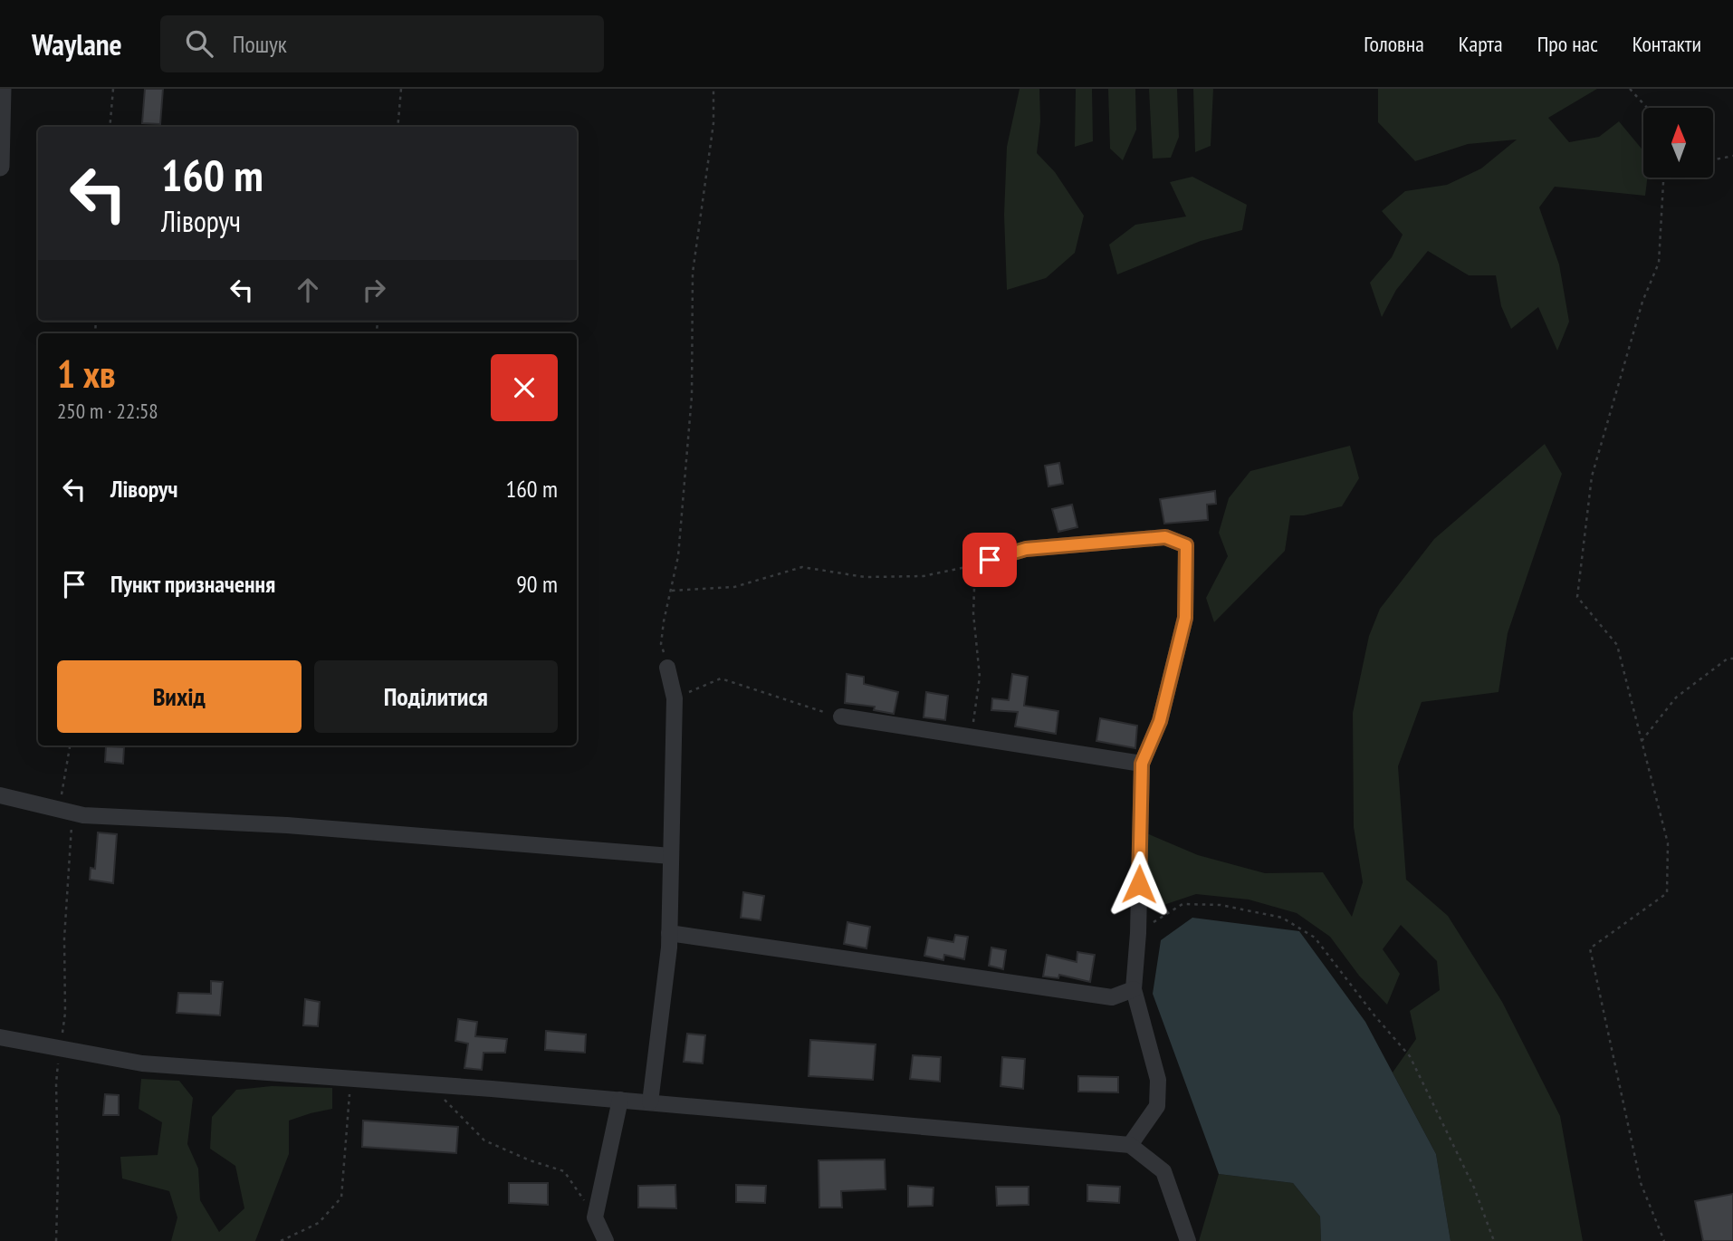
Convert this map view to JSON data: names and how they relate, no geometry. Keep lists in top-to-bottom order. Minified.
{"north":"top","page":{"header":"Waylane","search":"Пошук","nav":["Головна","Карта","Про нас","Контакти"],"turn":["160 m","Ліворуч"],"heading":["1 хв","250 m · 22:58"],"list":[{"name":"Ліворуч","value":"160 m"},{"name":"Пункт призначення","value":"90 m"}],"buttons":["Вихід","Поділитися"]}}
